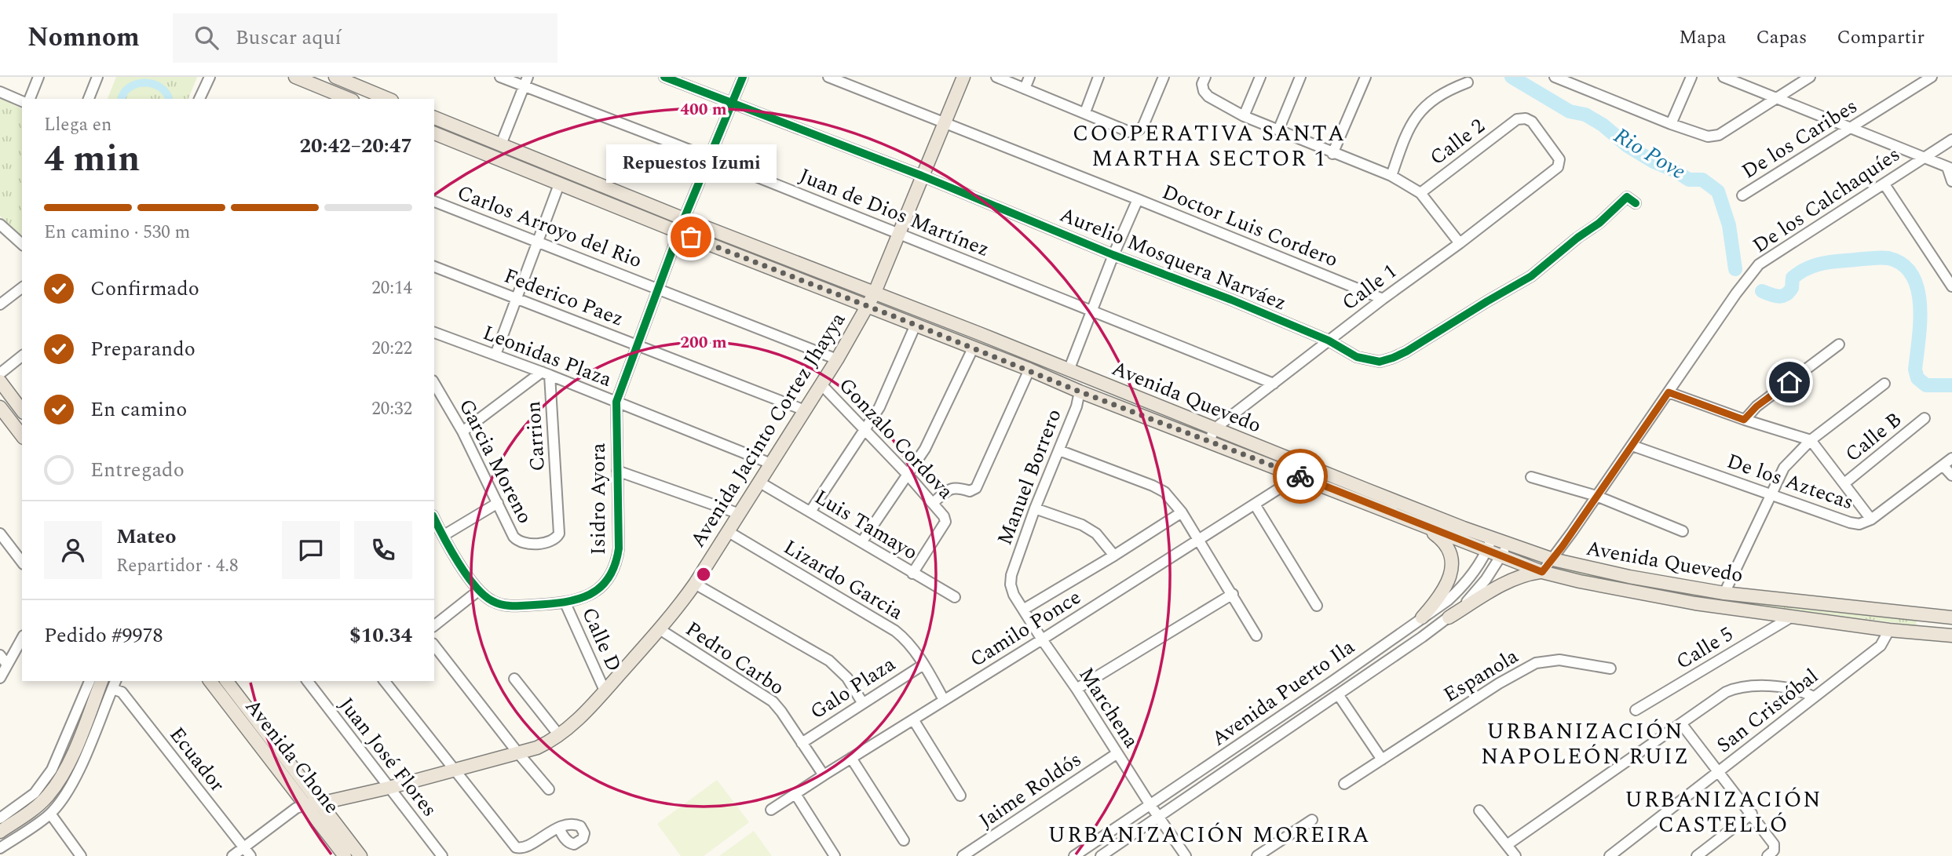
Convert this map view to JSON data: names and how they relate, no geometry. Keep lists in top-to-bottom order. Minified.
{"streets":{"main road":["Avenida Quevedo","Avenida Jacinto Cortez Jhayya","Avenida Chone"],"street":["De los Caribes","Calle 2","De los Calchaquíes","Juan de Dios Martínez","Doctor Luis Cordero","Carlos Arroyo del Rio","Aurelio Mosquera Narváez","Calle 1","Federico Paez","Leonidas Plaza","Carrion","Calle B","Gonzalo Cordova","Garcia Moreno","Manuel Borrero","De los Aztecas","Isidro Ayora","Luis Tamayo","Lizardo Garcia","Camilo Ponce","Calle D","Calle 5","Pedro Carbo","Espanola","Galo Plaza","Avenida Puerto Ila","Marchena","San Cristóbal","Juan José Flores","Ecuador","Jaime Roldós"]},"crossings":[["Calle 2","Calle 1"],["De los Calchaquíes","Avenida Quevedo"],["De los Calchaquíes","De los Aztecas"],["Juan de Dios Martínez","Calle 1"],["Juan de Dios Martínez","Avenida Jacinto Cortez Jhayya"],["Juan de Dios Martínez","Isidro Ayora"],["Doctor Luis Cordero","Calle 1"],["Doctor Luis Cordero","Avenida Jacinto Cortez Jhayya"],["Carlos Arroyo del Rio","Avenida Jacinto Cortez Jhayya"],["Carlos Arroyo del Rio","Isidro Ayora"],["Aurelio Mosquera Narváez","Calle 1"],["Aurelio Mosquera Narváez","Avenida Jacinto Cortez Jhayya"],["Aurelio Mosquera Narváez","Isidro Ayora"],["Calle 1","Avenida Quevedo"],["Federico Paez","Avenida Jacinto Cortez Jhayya"],["Federico Paez","Isidro Ayora"],["Leonidas Plaza","Avenida Jacinto Cortez Jhayya"],["Leonidas Plaza","Carrion"],["Leonidas Plaza","Isidro Ayora"],["Avenida Quevedo","Avenida Jacinto Cortez Jhayya"],["Avenida Quevedo","Manuel Borrero"],["Avenida Quevedo","Isidro Ayora"],["Avenida Quevedo","Camilo Ponce"],["Avenida Quevedo","Calle 5"],["Avenida Quevedo","Avenida Puerto Ila"],["Avenida Quevedo","San Cristóbal"],["Avenida Jacinto Cortez Jhayya","Gonzalo Cordova"],["Avenida Jacinto Cortez Jhayya","Luis Tamayo"],["Avenida Jacinto Cortez Jhayya","Lizardo Garcia"],["Avenida Jacinto Cortez Jhayya","Calle D"],["Avenida Jacinto Cortez Jhayya","Pedro Carbo"],["Avenida Jacinto Cortez Jhayya","Avenida Chone"],["Avenida Jacinto Cortez Jhayya","Juan José Flores"],["Carrion","Garcia Moreno"],["Gonzalo Cordova","Luis Tamayo"],["Manuel Borrero","Marchena"],["Isidro Ayora","Calle D"],["Lizardo Garcia","Camilo Ponce"],["Lizardo Garcia","Galo Plaza"],["Camilo Ponce","Pedro Carbo"],["Camilo Ponce","Marchena"],["Pedro Carbo","Galo Plaza"],["Avenida Puerto Ila","Marchena"],["Marchena","Jaime Roldós"]],"districts":["COOPERATIVA SANTA MARTHA SECTOR 1","URBANIZACIÓN NAPOLEÓN RUIZ","URBANIZACIÓN CASTELLÓ","URBANIZACIÓN MOREIRA"],"water":["Rio Pove"],"places":["Repuestos Izumi"],"page":{"header":"Nomnom","search":"Buscar aquí","nav":["Mapa","Capas","Compartir"],"heading":["4 min","Llega en","20:42–20:47"],"panel":["Mateo","Repartidor · 4.8","Pedido #9978","$10.34"],"bubble":"Repuestos Izumi","bar":"En camino · 530 m","list":[["Confirmado","20:14"],["Preparando","20:22"],["En camino","20:32"],"Entregado"]},"rings":["400 m","200 m"]}
